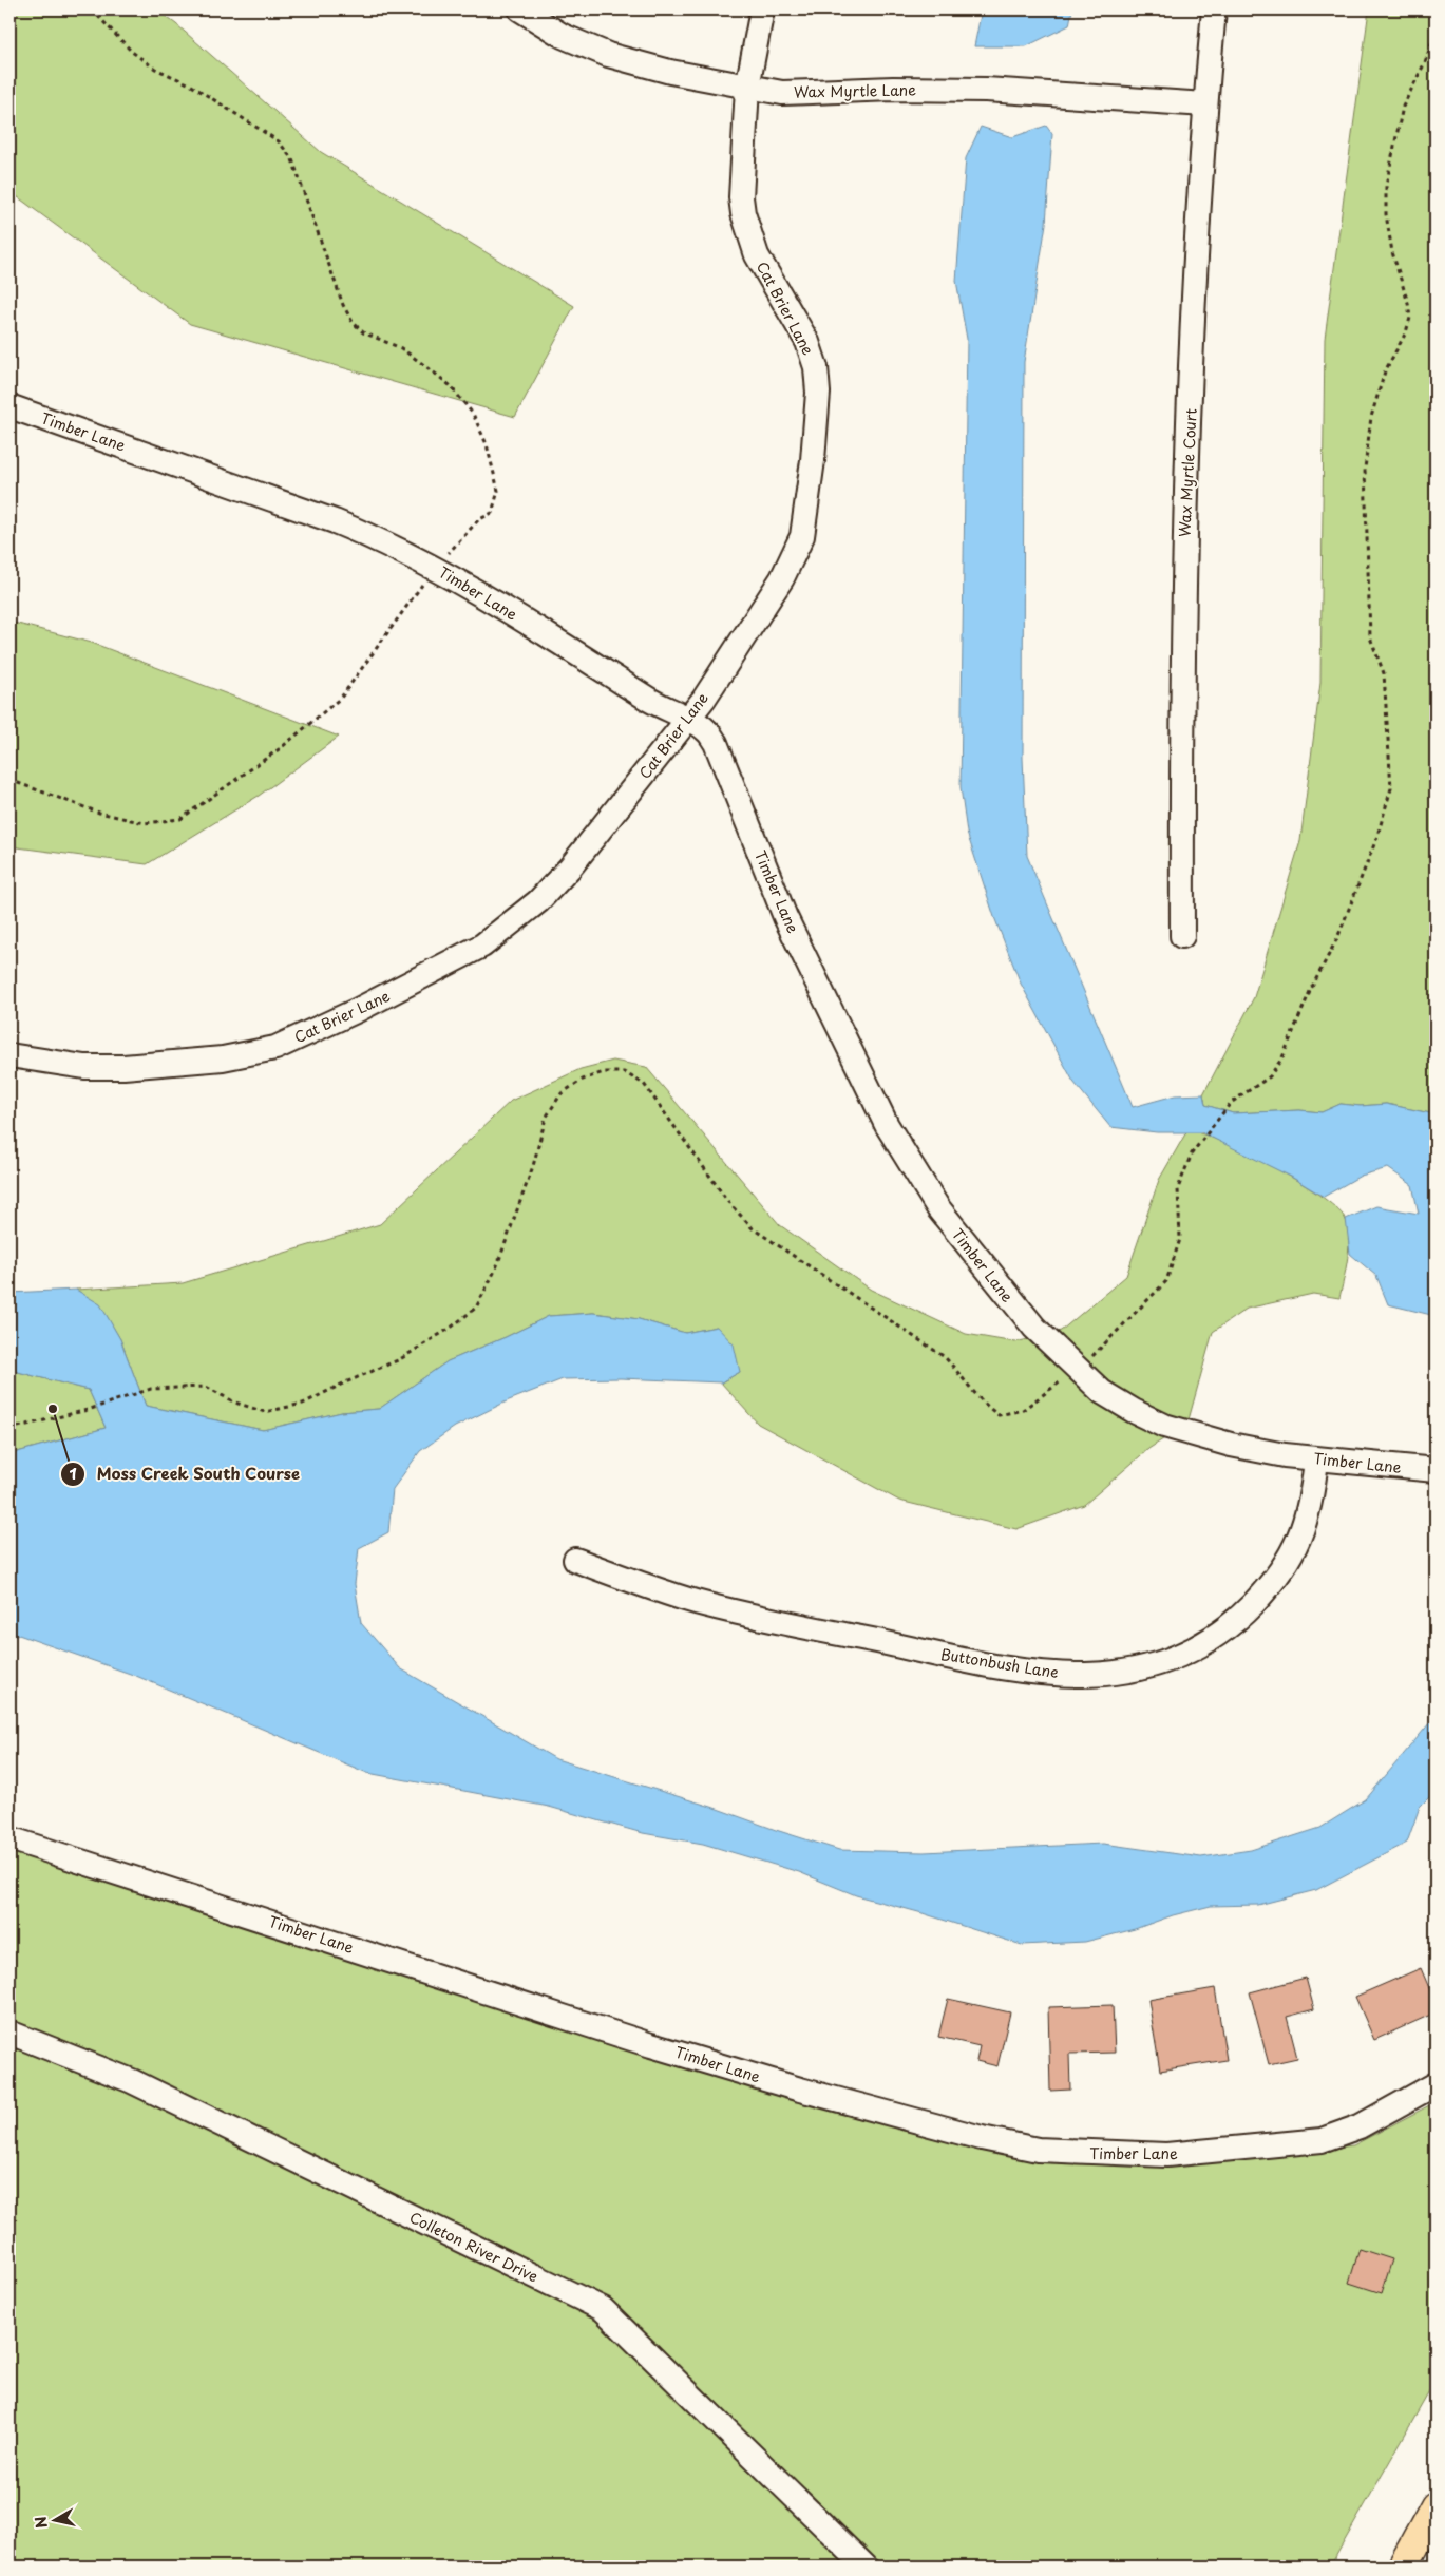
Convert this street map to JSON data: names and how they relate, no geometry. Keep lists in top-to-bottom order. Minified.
{"streets":{"street":["Wax Myrtle Lane","Cat Brier Lane","Timber Lane","Wax Myrtle Court","Buttonbush Lane","Colleton River Drive"]},"crossings":[["Wax Myrtle Lane","Cat Brier Lane"],["Wax Myrtle Lane","Wax Myrtle Court"],["Cat Brier Lane","Timber Lane"],["Timber Lane","Buttonbush Lane"]],"places":["Moss Creek South Course"],"north":"left"}
